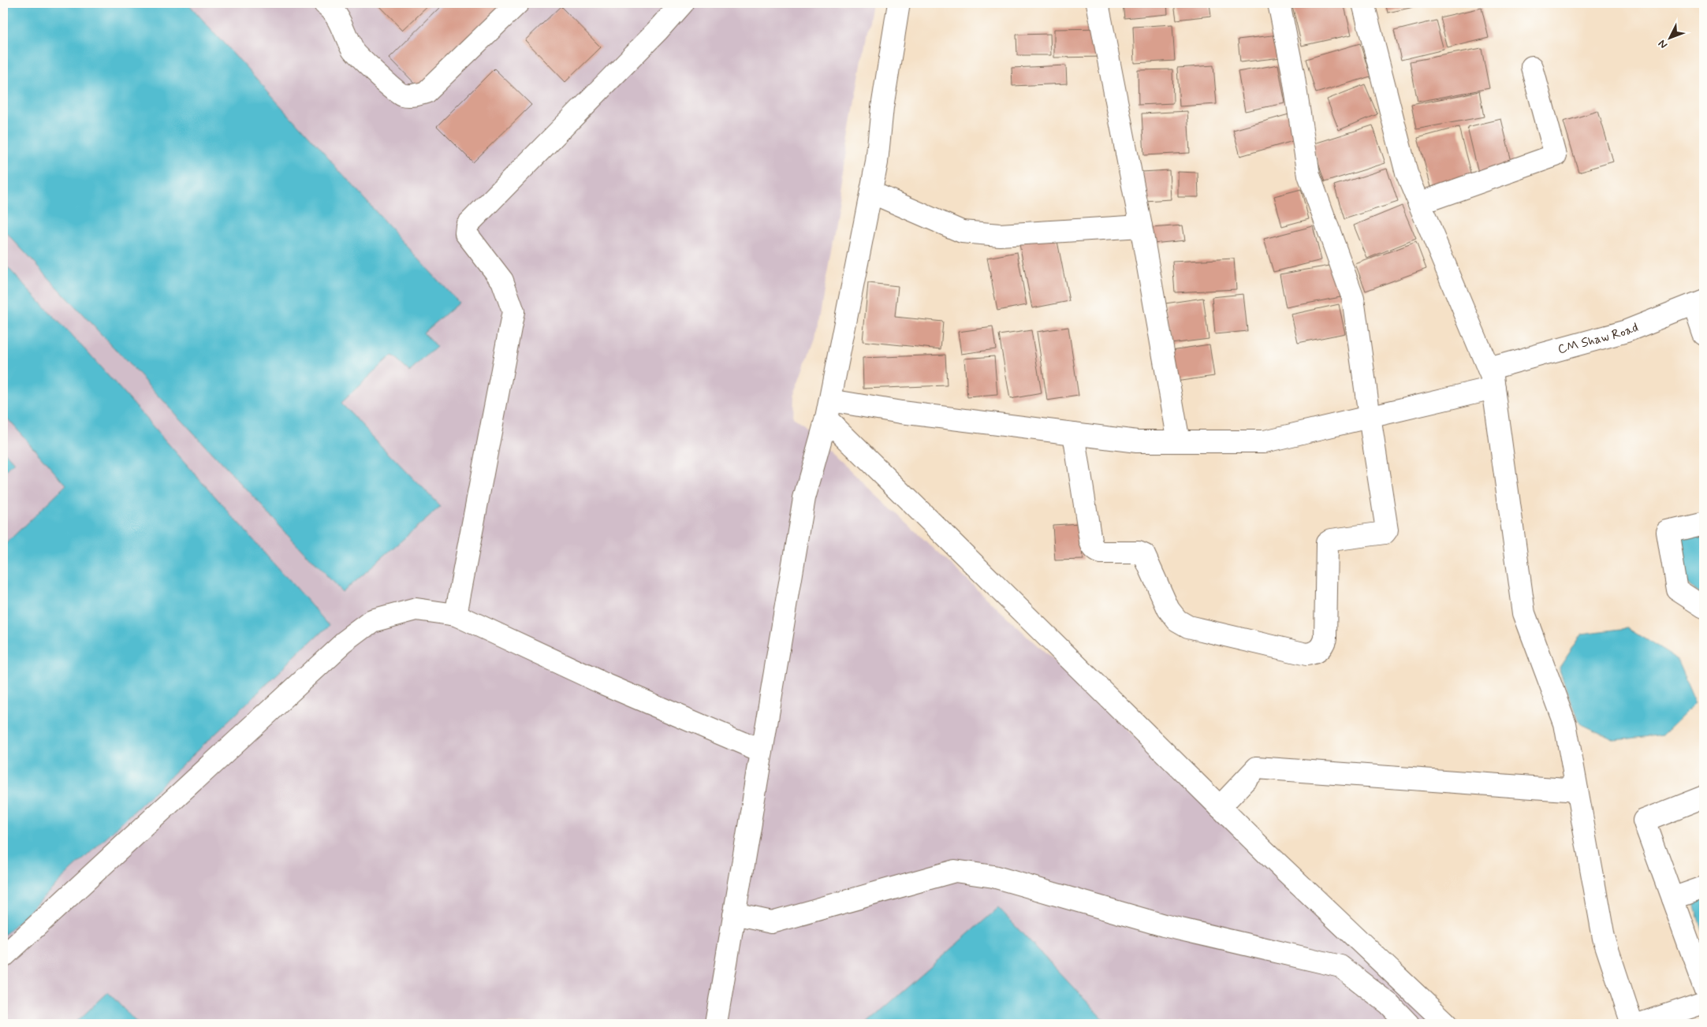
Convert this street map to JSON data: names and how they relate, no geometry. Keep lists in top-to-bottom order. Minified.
{"streets":{"street":["CM Shaw Road"]},"north":"bottom left"}
